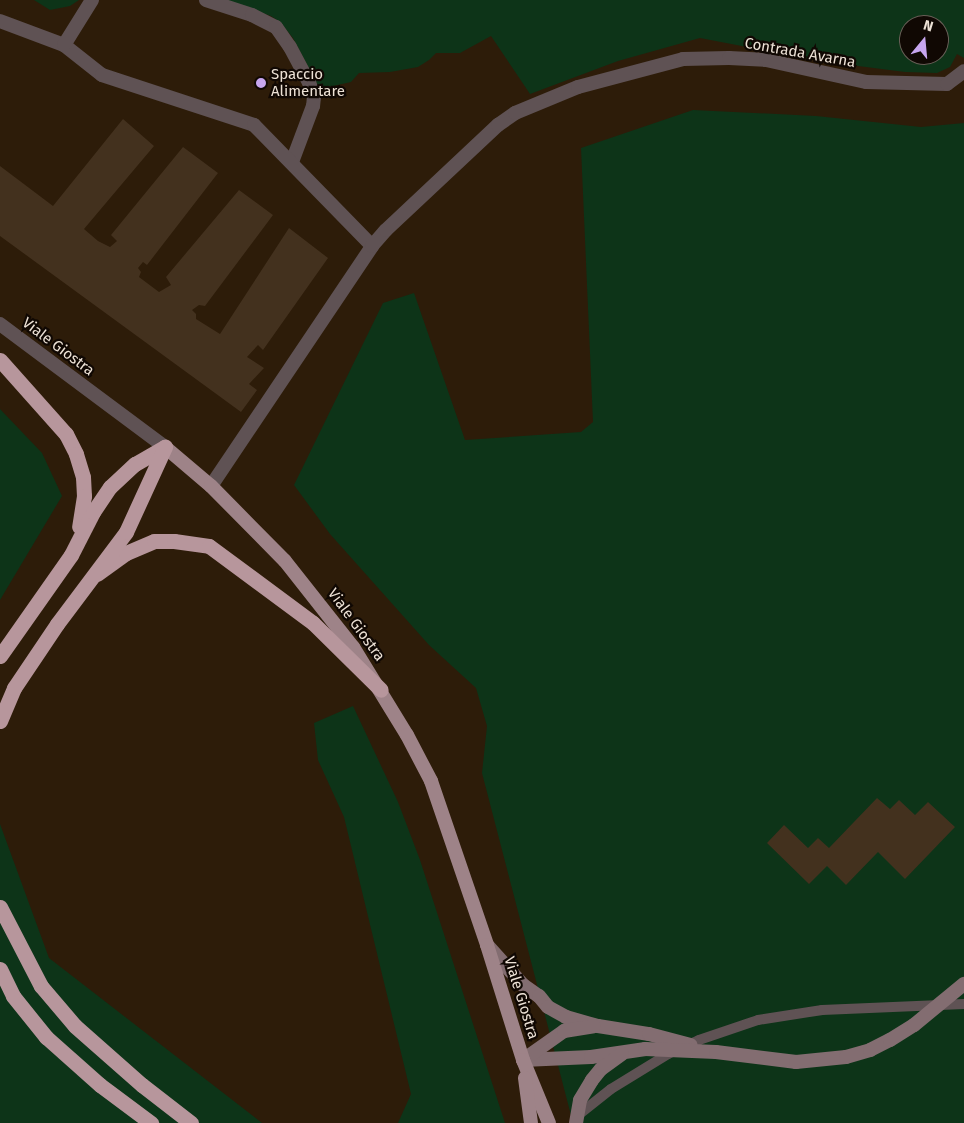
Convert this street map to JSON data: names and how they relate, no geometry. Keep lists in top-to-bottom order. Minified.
{"streets":{"main road":["Viale Giostra"],"street":["Contrada Avarna"]},"crossings":[["Contrada Avarna","Viale Giostra"]],"places":["Spaccio Alimentare"],"north":"top"}
